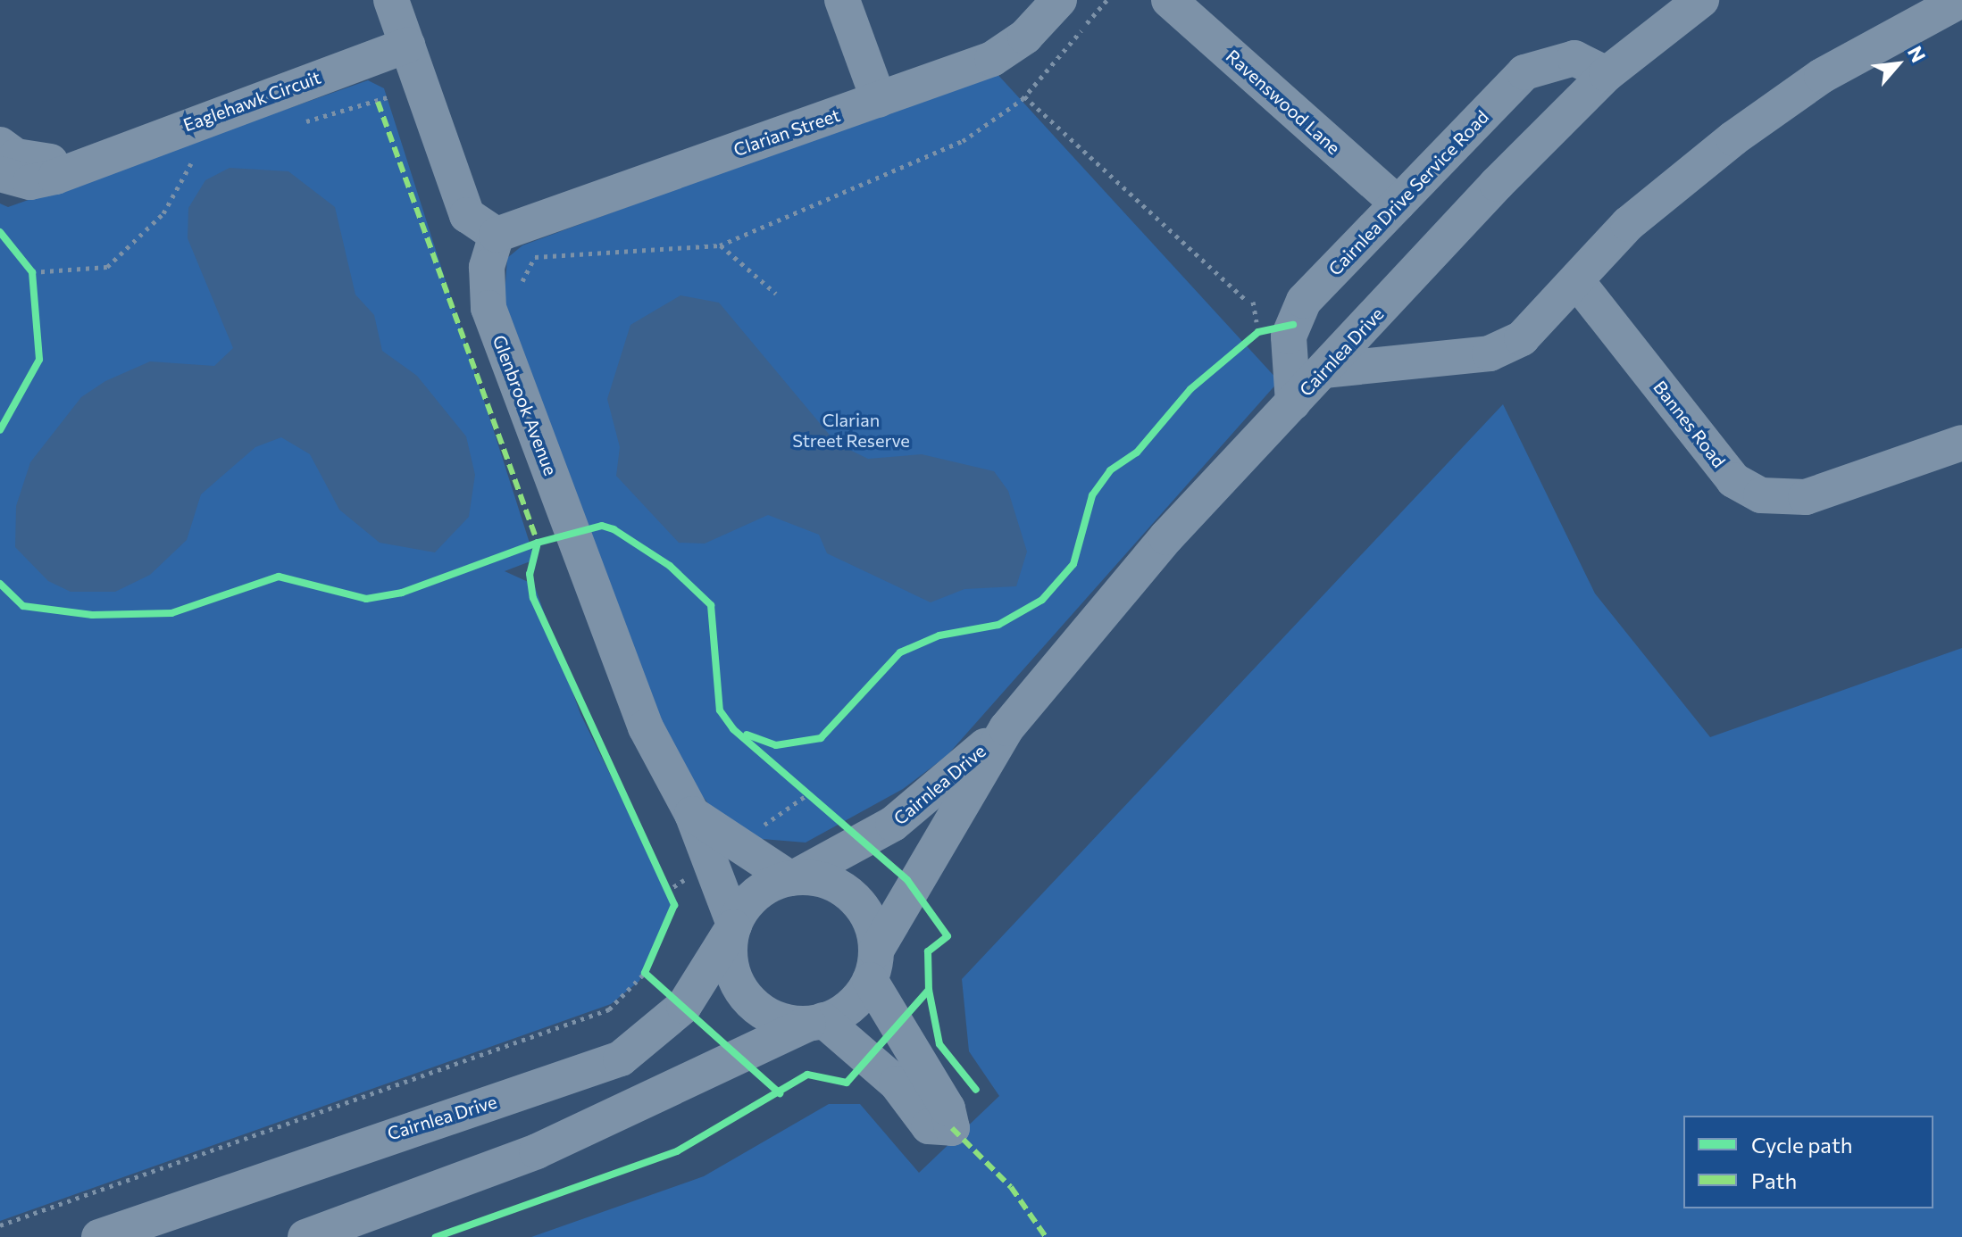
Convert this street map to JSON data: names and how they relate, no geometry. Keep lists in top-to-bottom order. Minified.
{"streets":{"street":["Eaglehawk Circuit","Ravenswood Lane","Clarian Street","Cairnlea Drive Service Road","Cairnlea Drive","Glenbrook Avenue","Bannes Road"]},"crossings":[["Ravenswood Lane","Cairnlea Drive Service Road"],["Clarian Street","Glenbrook Avenue"],["Cairnlea Drive Service Road","Cairnlea Drive"],["Cairnlea Drive","Glenbrook Avenue"]],"parks":["Clarian Street Reserve"],"legend":["Cycle path","Path"],"north":"top right"}
